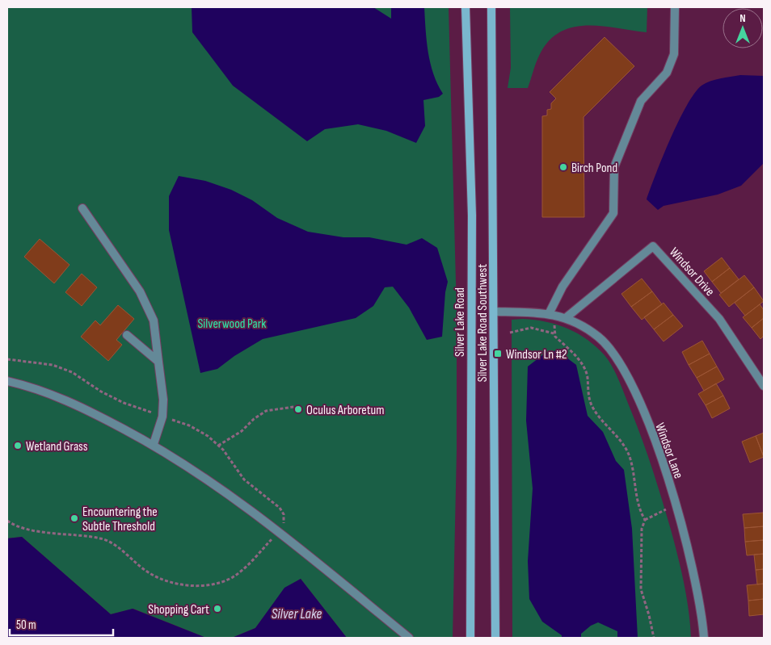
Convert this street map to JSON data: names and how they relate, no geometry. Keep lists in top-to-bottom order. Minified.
{"streets":{"main road":["Silver Lake Road","Silver Lake Road Southwest"],"street":["Windsor Drive","Windsor Lane"]},"crossings":[["Windsor Drive","Windsor Lane"],["Silver Lake Road Southwest","Windsor Lane"]],"water":["Silver Lake"],"parks":["Silverwood Park"],"places":{"other":["Birch Pond","Oculus Arboretum","Wetland Grass","Encountering the Subtle Threshold","Shopping Cart"],"transit":["Windsor Ln #2"]},"scale_bar":"50 m","north":"top"}
